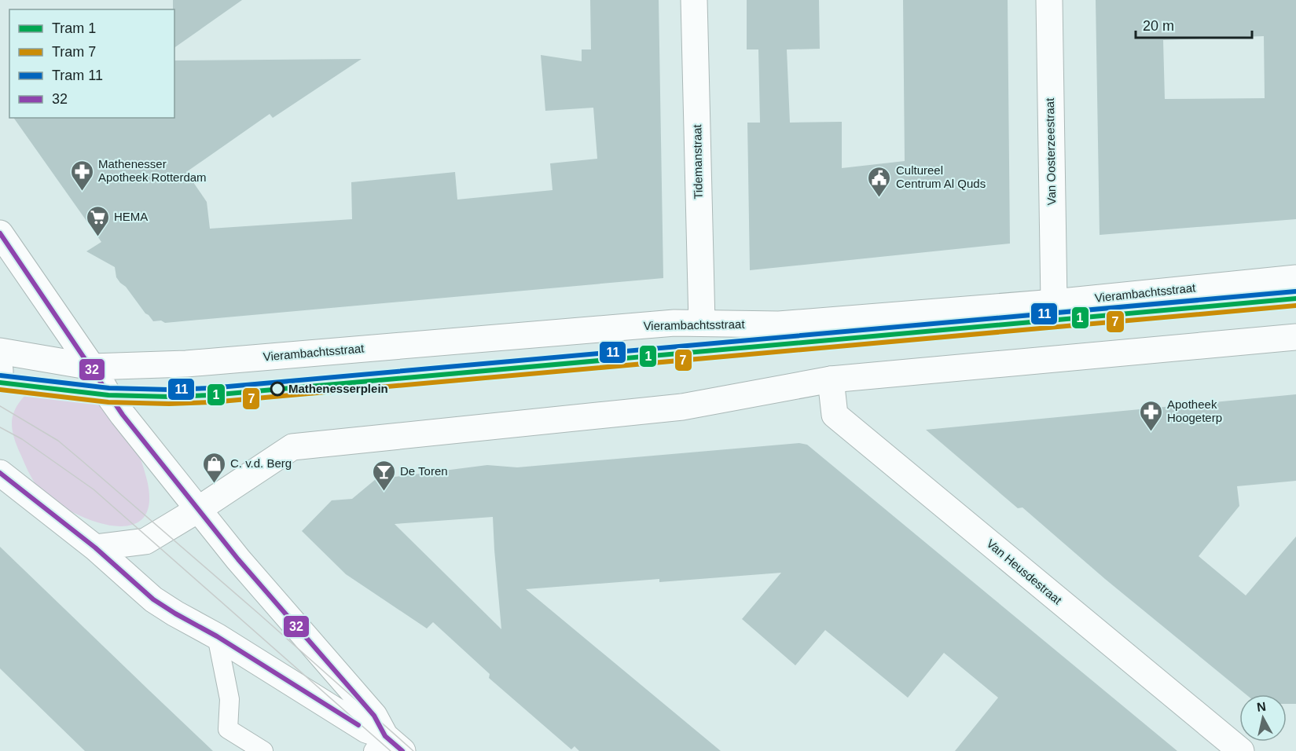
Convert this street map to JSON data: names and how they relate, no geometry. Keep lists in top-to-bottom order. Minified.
{"streets":{"street":["Van Oosterzeestraat","Tidemanstraat","Vierambachtsstraat","Van Heusdestraat"]},"crossings":[["Van Oosterzeestraat","Vierambachtsstraat"],["Tidemanstraat","Vierambachtsstraat"]],"places":{"pharmacy":["Mathenesser Apotheek Rotterdam","Apotheek Hoogeterp"],"public building":["Cultureel Centrum Al Quds"],"supermarket":["HEMA"],"other":["Mathenesserplein"],"shop":["C. v.d. Berg"],"bar":["De Toren"]},"lines":["transit line 32","tram line 11","tram line 1","tram line 7"],"legend":["Tram 1","Tram 7","Tram 11","32"],"scale_bar":"20 m","north":"top"}
